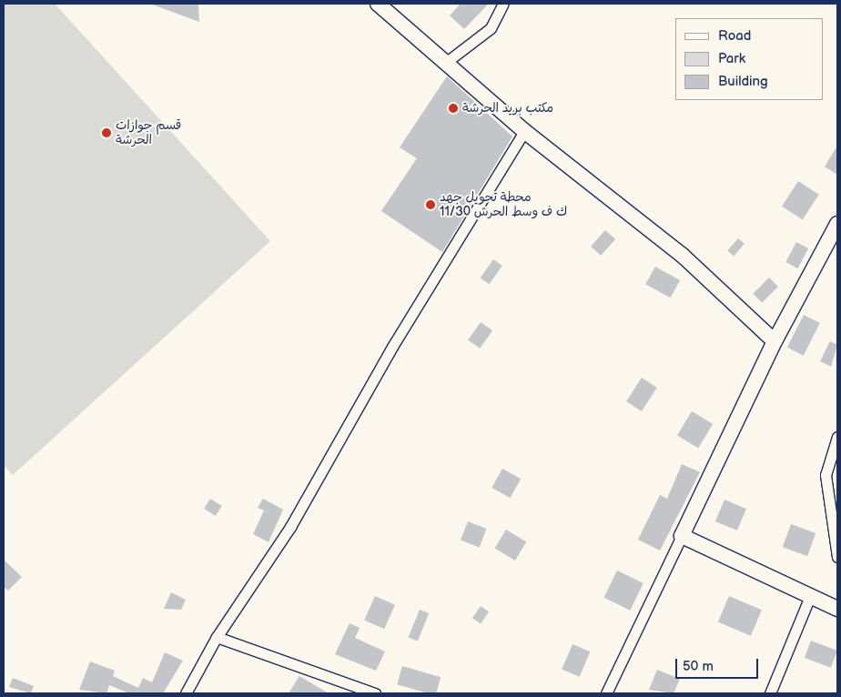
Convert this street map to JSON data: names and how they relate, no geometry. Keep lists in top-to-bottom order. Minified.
{"places":["مكتب بريد الحرشة","قسم جوازات الحرشة","محطة تحويل جهد 11/30 ك ف وسط الحرش"],"legend":["Road","Park","Building"],"scale_bar":"50 m"}
